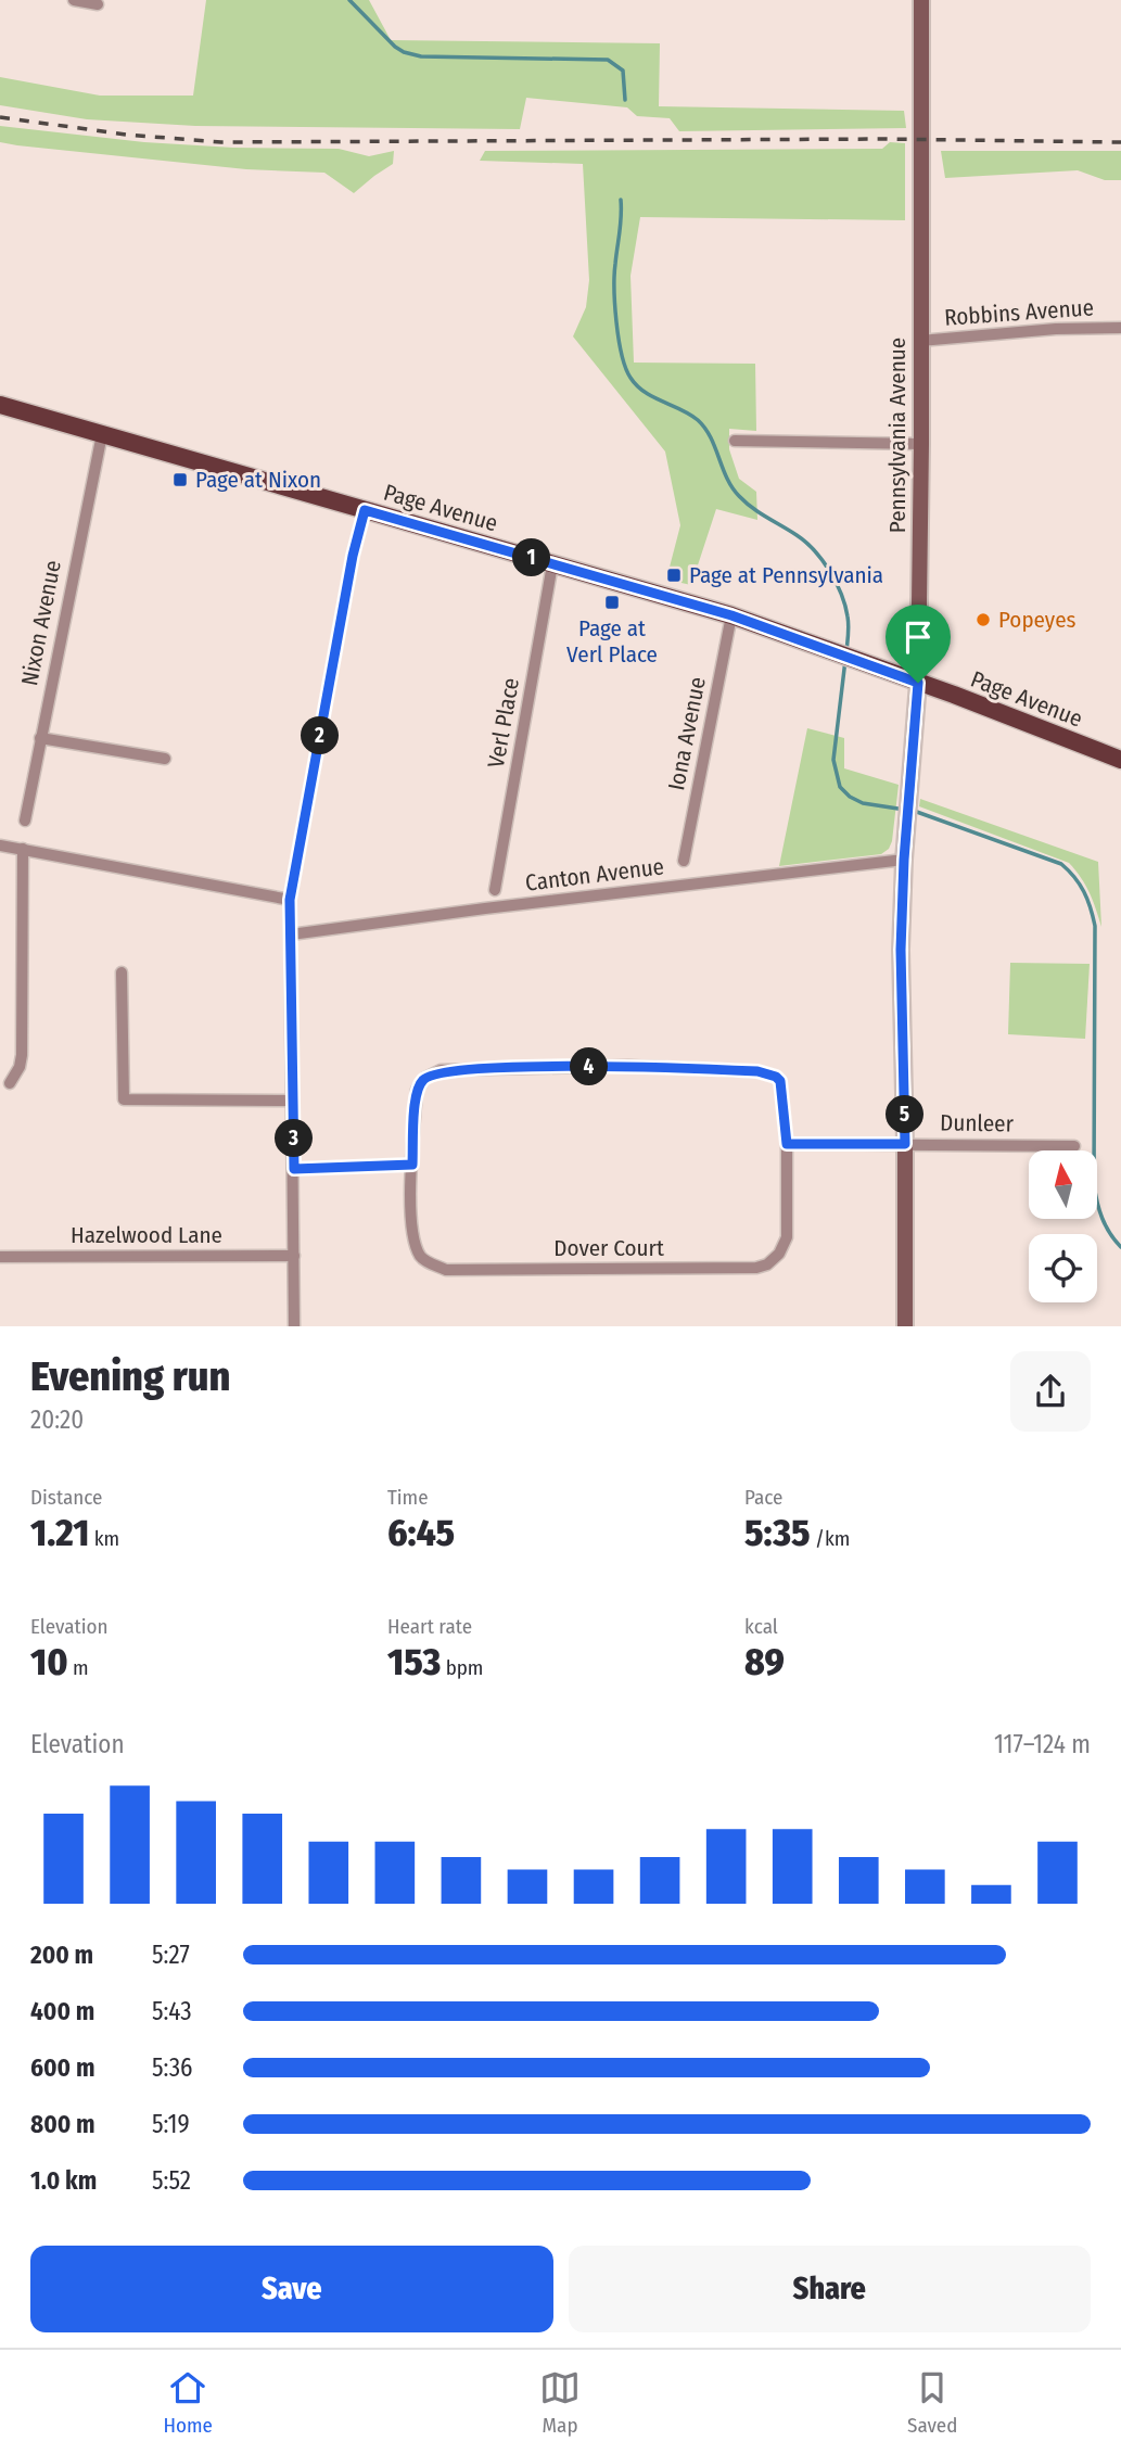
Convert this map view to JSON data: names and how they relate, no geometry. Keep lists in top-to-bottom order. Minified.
{"streets":{"main road":["Page Avenue"],"street":["Robbins Avenue","Pennsylvania Avenue","Nixon Avenue","Verl Place","Iona Avenue","Canton Avenue","Dunleer","Hazelwood Lane","Dover Court"]},"crossings":[["Robbins Avenue","Pennsylvania Avenue"],["Pennsylvania Avenue","Page Avenue"],["Pennsylvania Avenue","Canton Avenue"],["Pennsylvania Avenue","Dunleer"],["Page Avenue","Nixon Avenue"],["Page Avenue","Verl Place"],["Page Avenue","Iona Avenue"],["Dunleer","Dover Court"]],"places":{"transit":["Page at Nixon","Page at Pennsylvania","Page at Verl Place"],"other":["Popeyes"]},"north":"top","page":{"pins":["1","2","4","5","3"],"heading":["Evening run","20:20"],"stats":[["Distance","1.21 km"],["Time","6:45"],["Pace","5:35 /km"],["Elevation","10 m"],["Heart rate","153 bpm"],["kcal","89"]],"chart":["Elevation","117–124 m"],"list":[{"name":"200 m","note":"5:27"},{"name":"400 m","note":"5:43"},{"name":"600 m","note":"5:36"},{"name":"800 m","note":"5:19"},{"name":"1.0 km","note":"5:52"}],"buttons":["Save","Share"],"tabs":["Home","Map","Saved"]}}
